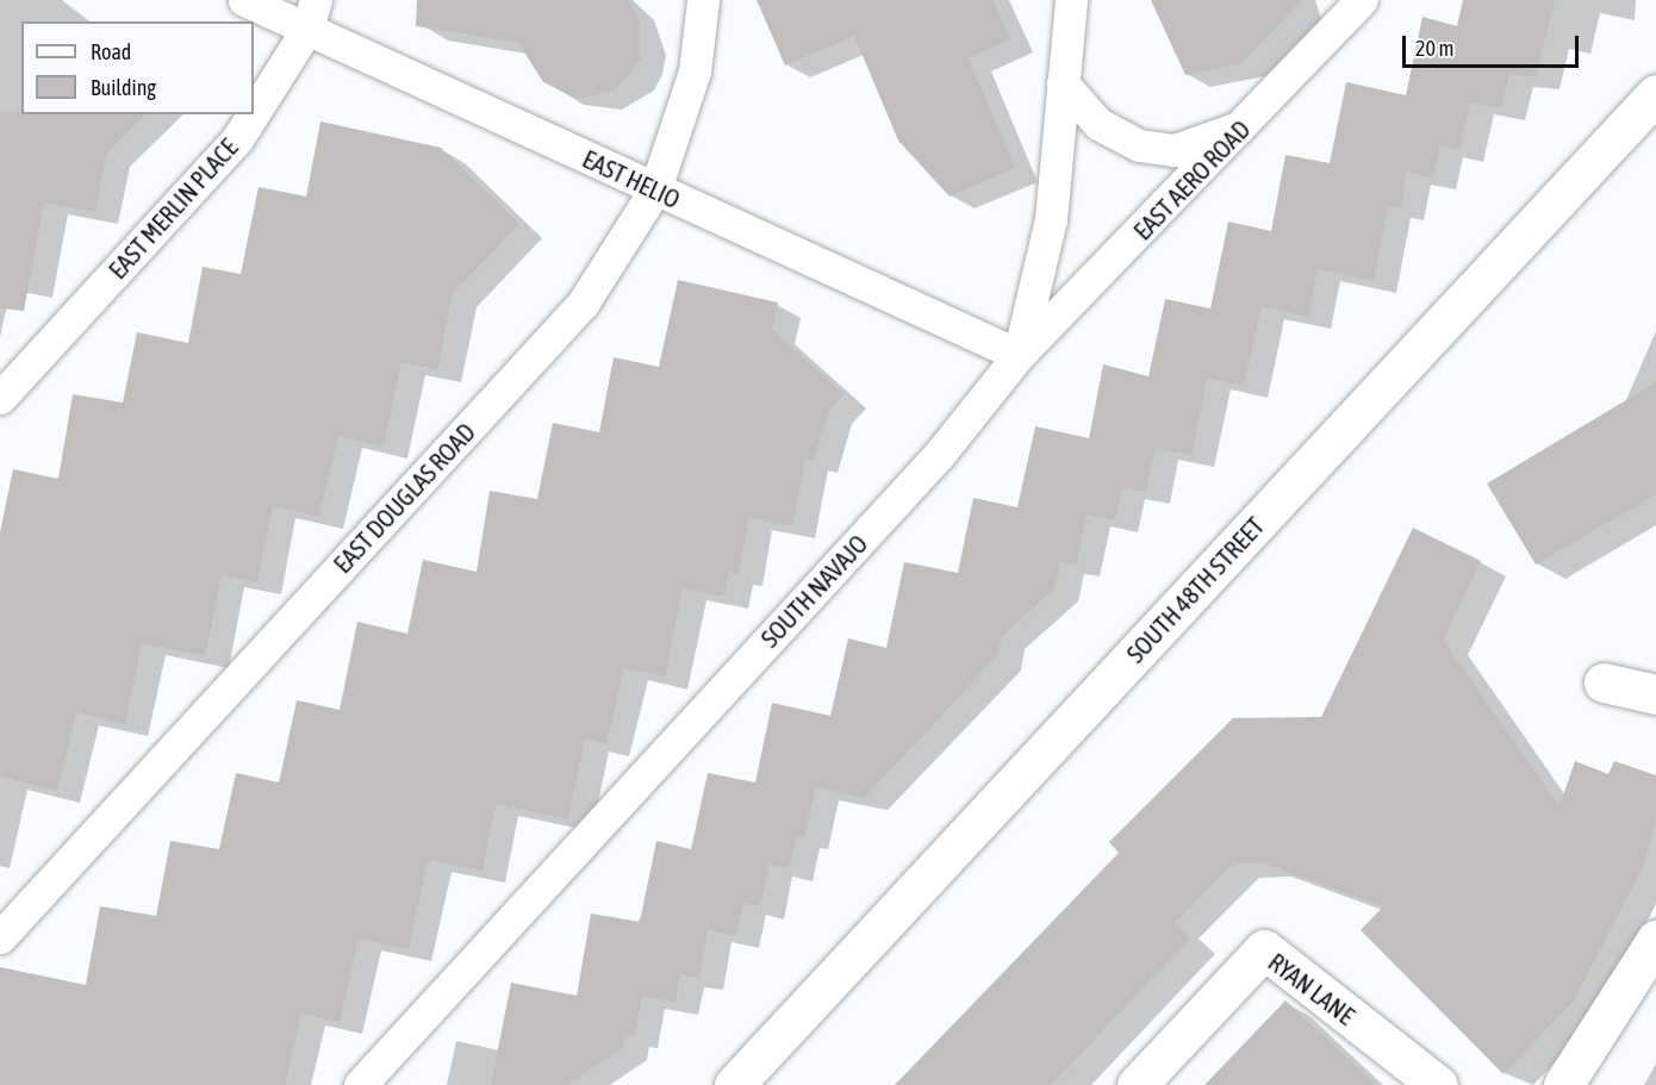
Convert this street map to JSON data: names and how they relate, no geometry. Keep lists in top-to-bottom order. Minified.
{"streets":{"street":["SOUTH 48TH STREET","RYAN LANE"],"lane":["EAST HELIO","EAST AERO ROAD","EAST MERLIN PLACE","EAST DOUGLAS ROAD","SOUTH NAVAJO"]},"crossings":[["EAST HELIO","EAST AERO ROAD"],["EAST HELIO","EAST MERLIN PLACE"],["EAST HELIO","EAST DOUGLAS ROAD"],["EAST HELIO","SOUTH NAVAJO"],["EAST AERO ROAD","SOUTH NAVAJO"]],"legend":["Road","Building"],"scale_bar":"20 m"}
